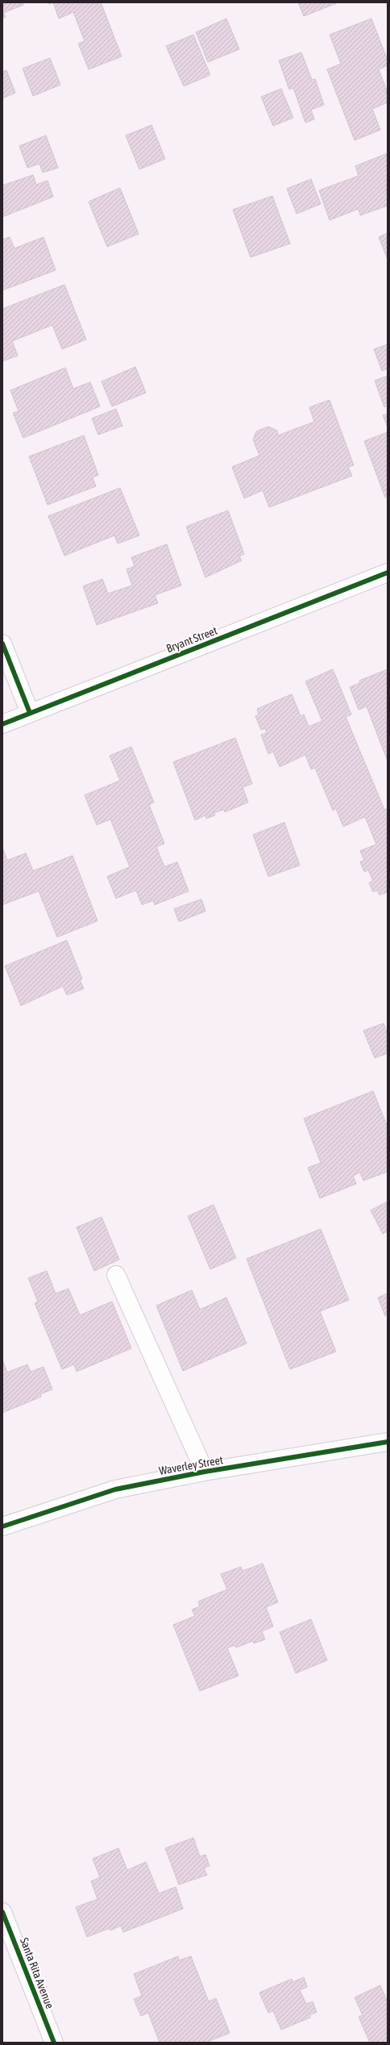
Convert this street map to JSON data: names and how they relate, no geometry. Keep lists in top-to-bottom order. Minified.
{"streets":{"street":["Bryant Street","Waverley Street","Santa Rita Avenue"]}}
